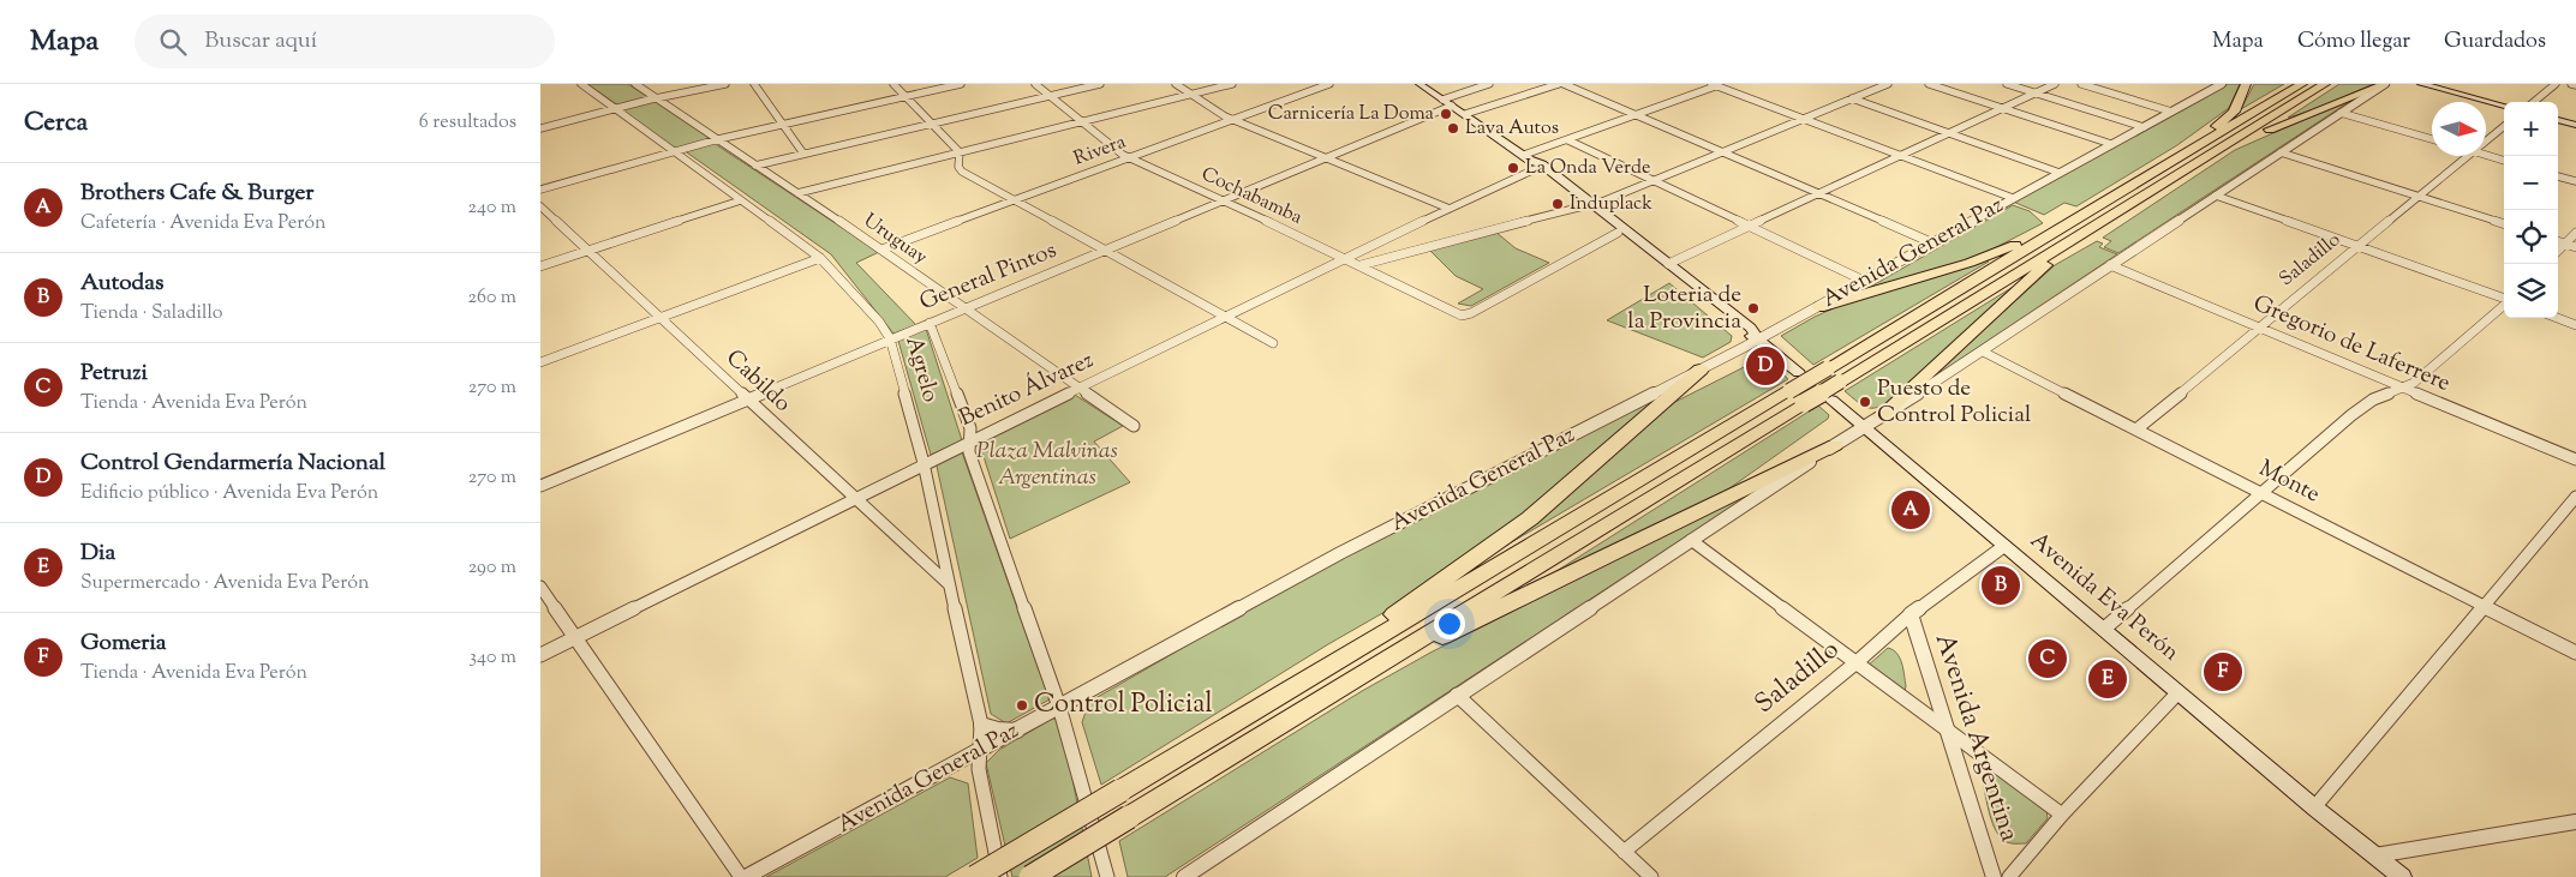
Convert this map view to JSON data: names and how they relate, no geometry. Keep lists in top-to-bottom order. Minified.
{"streets":{"main road":["Avenida Eva Perón"],"street":["Rivera","Cochabamba","Uruguay","Avenida General Paz","Saladillo","General Pintos","Gregorio de Laferrere","Agrelo","Cabildo","Benito Álvarez","Monte","Avenida Argentina"]},"crossings":[["Rivera","Cochabamba"],["Rivera","Uruguay"],["Cochabamba","General Pintos"],["Cochabamba","Benito Álvarez"],["Uruguay","General Pintos"],["Uruguay","Benito Álvarez"],["Avenida General Paz","Agrelo"],["Saladillo","Gregorio de Laferrere"],["Saladillo","Monte"],["Saladillo","Avenida Eva Perón"],["Saladillo","Avenida Argentina"],["General Pintos","Agrelo"],["General Pintos","Cabildo"],["Agrelo","Cabildo"],["Agrelo","Benito Álvarez"],["Cabildo","Benito Álvarez"]],"parks":["Plaza Malvinas Argentinas"],"places":["Carnicería La Doma","Lava Autos","La Onda Verde","Induplack","Loteria de la Provincia","Puesto de Control Policial","Control Policial"],"north":"right","page":{"header":"Mapa","search":"Buscar aquí","nav":["Mapa","Cómo llegar","Guardados"],"heading":["Cerca","6 resultados"],"map_buttons":["+","−"],"list":[{"mark":"A","name":"Brothers Cafe & Burger","note":"Cafetería · Avenida Eva Perón","value":"240 m"},{"mark":"B","name":"Autodas","note":"Tienda · Saladillo","value":"260 m"},{"mark":"C","name":"Petruzi","note":"Tienda · Avenida Eva Perón","value":"270 m"},{"mark":"D","name":"Control Gendarmería Nacional","note":"Edificio público · Avenida Eva Perón","value":"270 m"},{"mark":"E","name":"Dia","note":"Supermercado · Avenida Eva Perón","value":"290 m"},{"mark":"F","name":"Gomeria","note":"Tienda · Avenida Eva Perón","value":"340 m"}],"pins":["D","A","B","C","F","E"]}}
